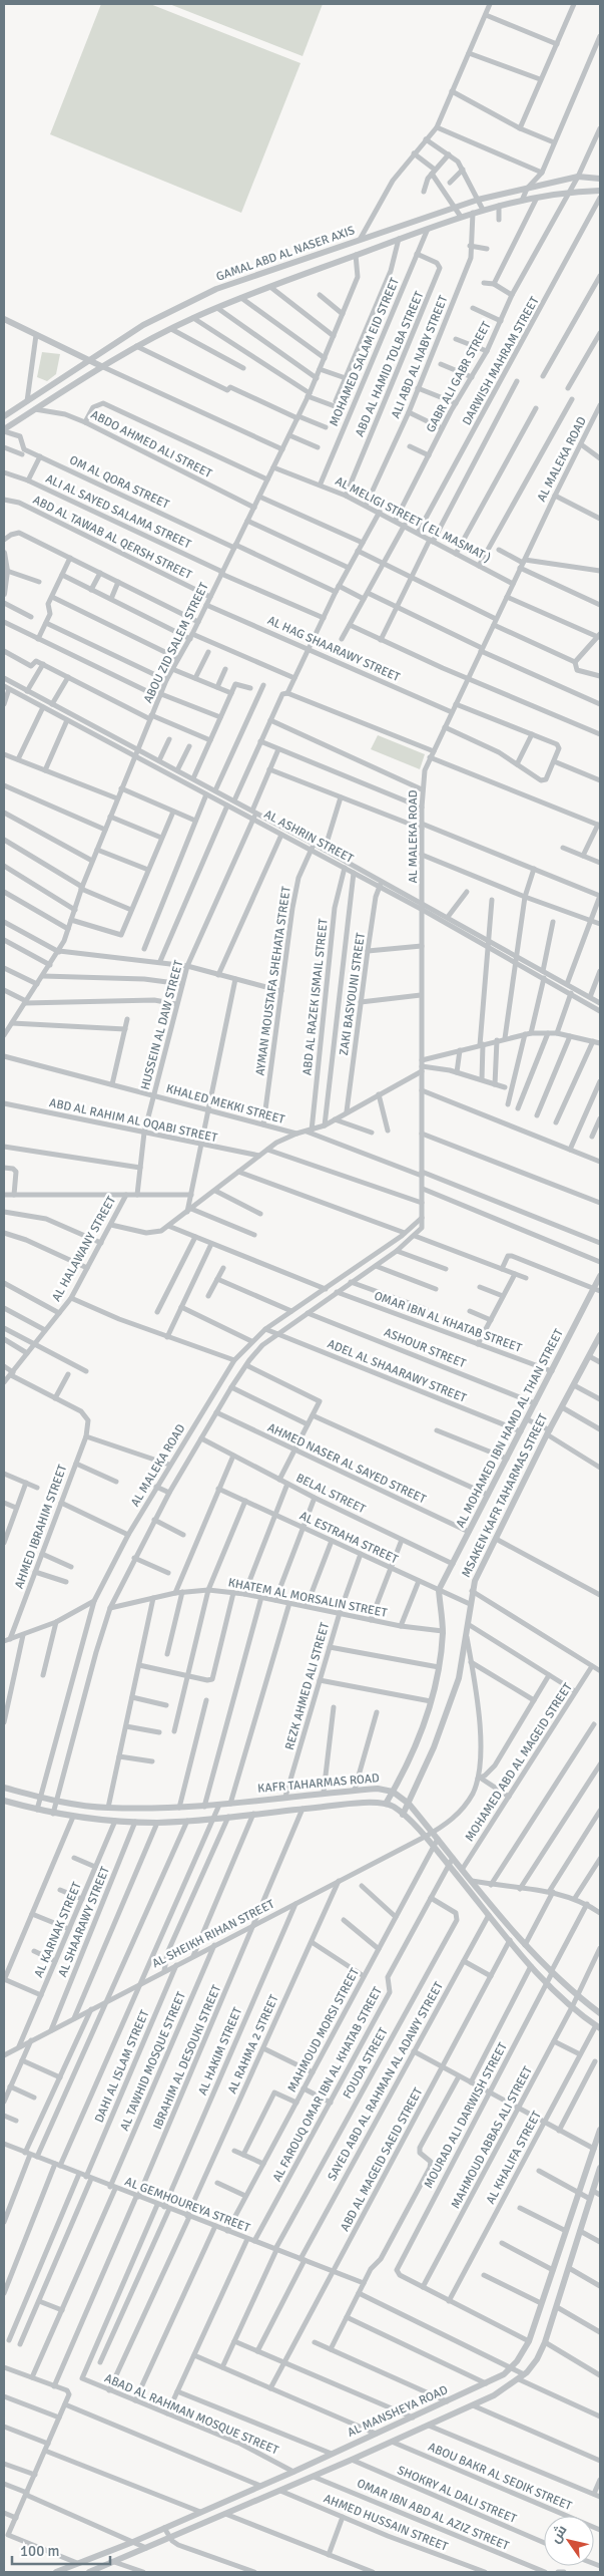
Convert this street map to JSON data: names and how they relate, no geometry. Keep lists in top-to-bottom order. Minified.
{"streets":{"street":["GAMAL ABD AL NASER AXIS","MOHAMED SALAM EID STREET","ALI ABD AL NABY STREET","DARWISH MAHRAM STREET","ABD AL HAMID TOLBA STREET","GABR ALI GABR STREET","ABDO AHMED ALI STREET","AL MALEKA ROAD","OM AL QORA STREET","ALI AL SAYED SALAMA STREET","AL MELIGI STREET ( EL MASMAT )","ABD AL TAWAB AL QERSH STREET","ABOU ZID SALEM STREET","AL HAG SHAARAWY STREET","AL ASHRIN STREET","AYMAN MOUSTAFA SHEHATA STREET","ZAKI BASYOUNI STREET","ABD AL RAZEK ISMAIL STREET","HUSSEIN AL DAW STREET","KHALED MEKKI STREET","ABD AL RAHIM AL OQABI STREET","AL HALAWANY STREET","OMAR IBN AL KHATAB STREET","ASHOUR STREET","ADEL AL SHAARAWY STREET","AL MOHAMED IBN HAMD AL THAN STREET","AHMED NASER AL SAYED STREET","BELAL STREET","MSAKEN KAFR TAHARMAS STREET","AHMED IBRAHIM STREET","AL ESTRAHA STREET","KHATEM AL MORSALIN STREET","REZK AHMED ALI STREET","MOHAMED ABD AL MAGEID STREET","KAFR TAHARMAS ROAD","AL SHAARAWY STREET","AL KARNAK STREET","AL SHEIKH RIHAN STREET","MAHMOUD MORSI STREET","AL RAHMA 2 STREET","AL HAKIM STREET","IBRAHIM AL DESOUKI STREET","AL TAWHID MOSQUE STREET","FOUDA STREET","DAHI AL ISLAM STREET","SAYED ABD AL RAHMAN AL ADAWY STREET","AL FAROUQ OMAR IBN AL KHATAB STREET","MOURAD ALI DARWISH STREET","MAHMOUD ABBAS ALI STREET","AL KHALIFA STREET","ABD AL MAGEID SAEID STREET","AL GEMHOUREYA STREET","AL MANSHEYA ROAD","ABAD AL RAHMAN MOSQUE STREET","ABOU BAKR AL SEDIK STREET","SHOKRY AL DALI STREET","OMAR IBN ABD AL AZIZ STREET","AHMED HUSSAIN STREET"]},"crossings":[["GAMAL ABD AL NASER AXIS","MOHAMED SALAM EID STREET"],["GAMAL ABD AL NASER AXIS","ALI ABD AL NABY STREET"],["GAMAL ABD AL NASER AXIS","GABR ALI GABR STREET"],["GAMAL ABD AL NASER AXIS","ABDO AHMED ALI STREET"],["GAMAL ABD AL NASER AXIS","OM AL QORA STREET"],["GAMAL ABD AL NASER AXIS","ABOU ZID SALEM STREET"],["MOHAMED SALAM EID STREET","ABD AL HAMID TOLBA STREET"],["MOHAMED SALAM EID STREET","AL MELIGI STREET ( EL MASMAT )"],["ALI ABD AL NABY STREET","AL MELIGI STREET ( EL MASMAT )"],["DARWISH MAHRAM STREET","AL MELIGI STREET ( EL MASMAT )"],["ABD AL HAMID TOLBA STREET","AL MELIGI STREET ( EL MASMAT )"],["GABR ALI GABR STREET","AL MELIGI STREET ( EL MASMAT )"],["ABDO AHMED ALI STREET","ABOU ZID SALEM STREET"],["AL MALEKA ROAD","AL MELIGI STREET ( EL MASMAT )"],["AL MALEKA ROAD","AL HAG SHAARAWY STREET"],["AL MALEKA ROAD","AL ASHRIN STREET"],["AL MALEKA ROAD","OMAR IBN AL KHATAB STREET"],["AL MALEKA ROAD","ASHOUR STREET"],["AL MALEKA ROAD","ADEL AL SHAARAWY STREET"],["AL MALEKA ROAD","AHMED NASER AL SAYED STREET"],["AL MALEKA ROAD","BELAL STREET"],["AL MALEKA ROAD","KHATEM AL MORSALIN STREET"],["AL MALEKA ROAD","KAFR TAHARMAS ROAD"],["OM AL QORA STREET","ABOU ZID SALEM STREET"],["ALI AL SAYED SALAMA STREET","ABOU ZID SALEM STREET"],["AL MELIGI STREET ( EL MASMAT )","ABOU ZID SALEM STREET"],["ABD AL TAWAB AL QERSH STREET","ABOU ZID SALEM STREET"],["ABOU ZID SALEM STREET","AL HAG SHAARAWY STREET"],["ABOU ZID SALEM STREET","AL ASHRIN STREET"],["AL ASHRIN STREET","AYMAN MOUSTAFA SHEHATA STREET"],["AL ASHRIN STREET","ZAKI BASYOUNI STREET"],["AL ASHRIN STREET","ABD AL RAZEK ISMAIL STREET"],["AL ASHRIN STREET","HUSSEIN AL DAW STREET"],["AYMAN MOUSTAFA SHEHATA STREET","KHALED MEKKI STREET"],["HUSSEIN AL DAW STREET","KHALED MEKKI STREET"],["HUSSEIN AL DAW STREET","ABD AL RAHIM AL OQABI STREET"],["OMAR IBN AL KHATAB STREET","AL MOHAMED IBN HAMD AL THAN STREET"],["ASHOUR STREET","AL MOHAMED IBN HAMD AL THAN STREET"],["ADEL AL SHAARAWY STREET","AL MOHAMED IBN HAMD AL THAN STREET"],["AL MOHAMED IBN HAMD AL THAN STREET","AHMED NASER AL SAYED STREET"],["AL MOHAMED IBN HAMD AL THAN STREET","BELAL STREET"],["AL MOHAMED IBN HAMD AL THAN STREET","AL ESTRAHA STREET"],["MSAKEN KAFR TAHARMAS STREET","AL ESTRAHA STREET"],["MSAKEN KAFR TAHARMAS STREET","KAFR TAHARMAS ROAD"],["AL ESTRAHA STREET","REZK AHMED ALI STREET"],["KHATEM AL MORSALIN STREET","REZK AHMED ALI STREET"],["REZK AHMED ALI STREET","KAFR TAHARMAS ROAD"],["MOHAMED ABD AL MAGEID STREET","KAFR TAHARMAS ROAD"],["KAFR TAHARMAS ROAD","AL SHAARAWY STREET"],["KAFR TAHARMAS ROAD","AL KARNAK STREET"],["KAFR TAHARMAS ROAD","AL SHEIKH RIHAN STREET"],["KAFR TAHARMAS ROAD","MAHMOUD MORSI STREET"],["KAFR TAHARMAS ROAD","IBRAHIM AL DESOUKI STREET"],["KAFR TAHARMAS ROAD","AL FAROUQ OMAR IBN AL KHATAB STREET"],["KAFR TAHARMAS ROAD","MOURAD ALI DARWISH STREET"],["KAFR TAHARMAS ROAD","MAHMOUD ABBAS ALI STREET"],["AL SHAARAWY STREET","AL SHEIKH RIHAN STREET"],["AL KARNAK STREET","AL SHEIKH RIHAN STREET"],["AL SHEIKH RIHAN STREET","AL RAHMA 2 STREET"],["AL SHEIKH RIHAN STREET","AL HAKIM STREET"],["AL SHEIKH RIHAN STREET","IBRAHIM AL DESOUKI STREET"],["AL SHEIKH RIHAN STREET","AL TAWHID MOSQUE STREET"],["AL SHEIKH RIHAN STREET","DAHI AL ISLAM STREET"],["MAHMOUD MORSI STREET","AL GEMHOUREYA STREET"],["AL RAHMA 2 STREET","AL GEMHOUREYA STREET"],["AL RAHMA 2 STREET","ABAD AL RAHMAN MOSQUE STREET"],["AL HAKIM STREET","AL GEMHOUREYA STREET"],["IBRAHIM AL DESOUKI STREET","AL GEMHOUREYA STREET"],["AL TAWHID MOSQUE STREET","AL GEMHOUREYA STREET"],["FOUDA STREET","AL FAROUQ OMAR IBN AL KHATAB STREET"],["FOUDA STREET","AL GEMHOUREYA STREET"],["DAHI AL ISLAM STREET","AL GEMHOUREYA STREET"],["SAYED ABD AL RAHMAN AL ADAWY STREET","AL GEMHOUREYA STREET"],["AL FAROUQ OMAR IBN AL KHATAB STREET","AL GEMHOUREYA STREET"],["MOURAD ALI DARWISH STREET","MAHMOUD ABBAS ALI STREET"],["ABD AL MAGEID SAEID STREET","AL GEMHOUREYA STREET"],["AL GEMHOUREYA STREET","ABAD AL RAHMAN MOSQUE STREET"],["AL MANSHEYA ROAD","ABAD AL RAHMAN MOSQUE STREET"],["AL MANSHEYA ROAD","ABOU BAKR AL SEDIK STREET"],["AL MANSHEYA ROAD","SHOKRY AL DALI STREET"],["AL MANSHEYA ROAD","OMAR IBN ABD AL AZIZ STREET"],["AL MANSHEYA ROAD","AHMED HUSSAIN STREET"]],"scale_bar":"100 m","north":"top left"}
